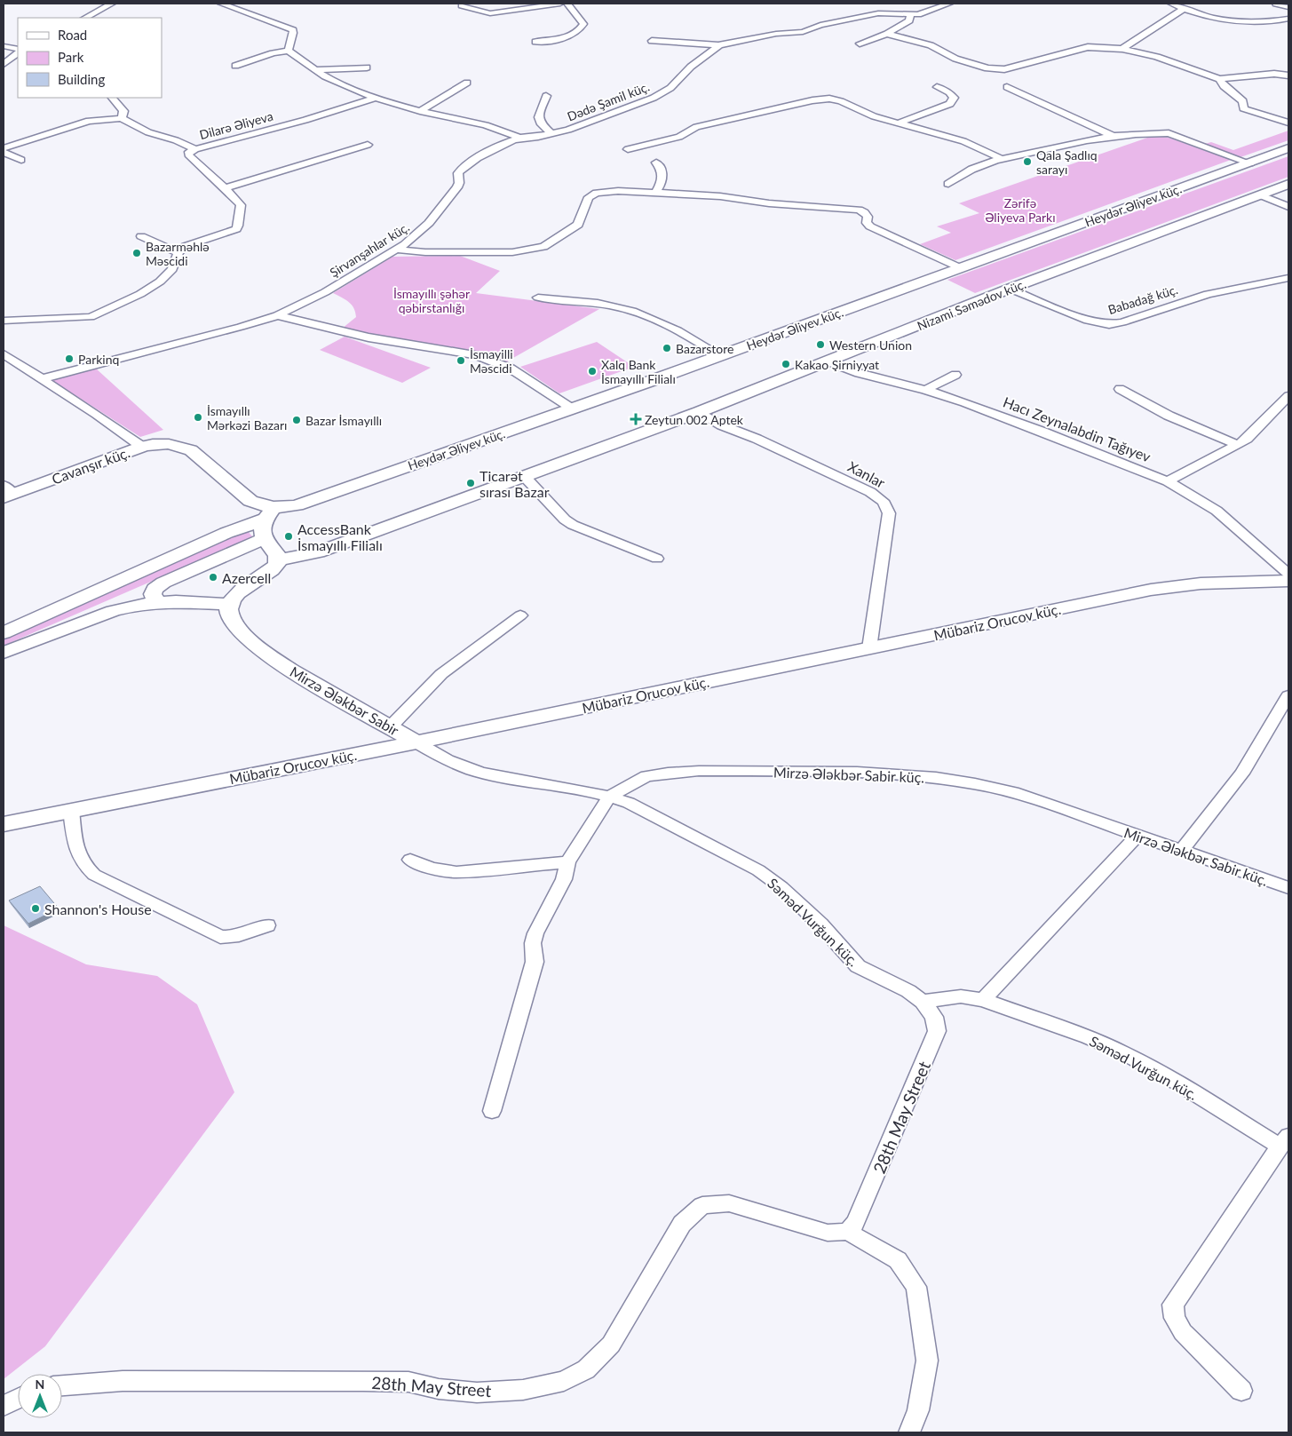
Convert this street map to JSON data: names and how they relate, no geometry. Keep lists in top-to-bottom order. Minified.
{"streets":{"street":["Dədə Şamil küç.","Dilarə Əliyeva","Heydər Əliyev küç.","Şirvanşahlar küç.","Babadağ küç.","Nizami Səmədov küç.","Hacı Zeynalabdin Tağıyev","Cavanşır küç.","Xanlar","Mübariz Orucov küç.","Mirzə Ələkbər Sabir","Mirzə Ələkbər Sabir küç.","Səməd Vurğun küç.","28th May Street"]},"crossings":[["Dədə Şamil küç.","Şirvanşahlar küç."],["Heydər Əliyev küç.","Cavanşır küç."],["Babadağ küç.","Nizami Səmədov küç."],["Nizami Səmədov küç.","Hacı Zeynalabdin Tağıyev"],["Nizami Səmədov küç.","Xanlar"],["Xanlar","Mübariz Orucov küç."],["Mübariz Orucov küç.","Mirzə Ələkbər Sabir"],["Mirzə Ələkbər Sabir","Mirzə Ələkbər Sabir küç."],["Mirzə Ələkbər Sabir","Səməd Vurğun küç."],["Mirzə Ələkbər Sabir küç.","Səməd Vurğun küç."],["Səməd Vurğun küç.","28th May Street"]],"parks":["Zərifə Əliyeva Parkı","İsmayıllı şəhər qəbirstanlığı"],"places":{"other":["Qala Şadlıq sarayı","Bazarməhlə Məscidi","Western Union","Bazarstore","Parkinq","İsmayilli Məscidi","Kakao Şirniyyat","Xalq Bank İsmayıllı Filialı","İsmayıllı Mərkəzi Bazarı","Bazar İsmayıllı","Ticarət sırası Bazar","AccessBank İsmayıllı Filialı","Azercell","Shannon's House"],"health":["Zeytun 002 Aptek"]},"legend":["Road","Park","Building"],"north":"top"}
